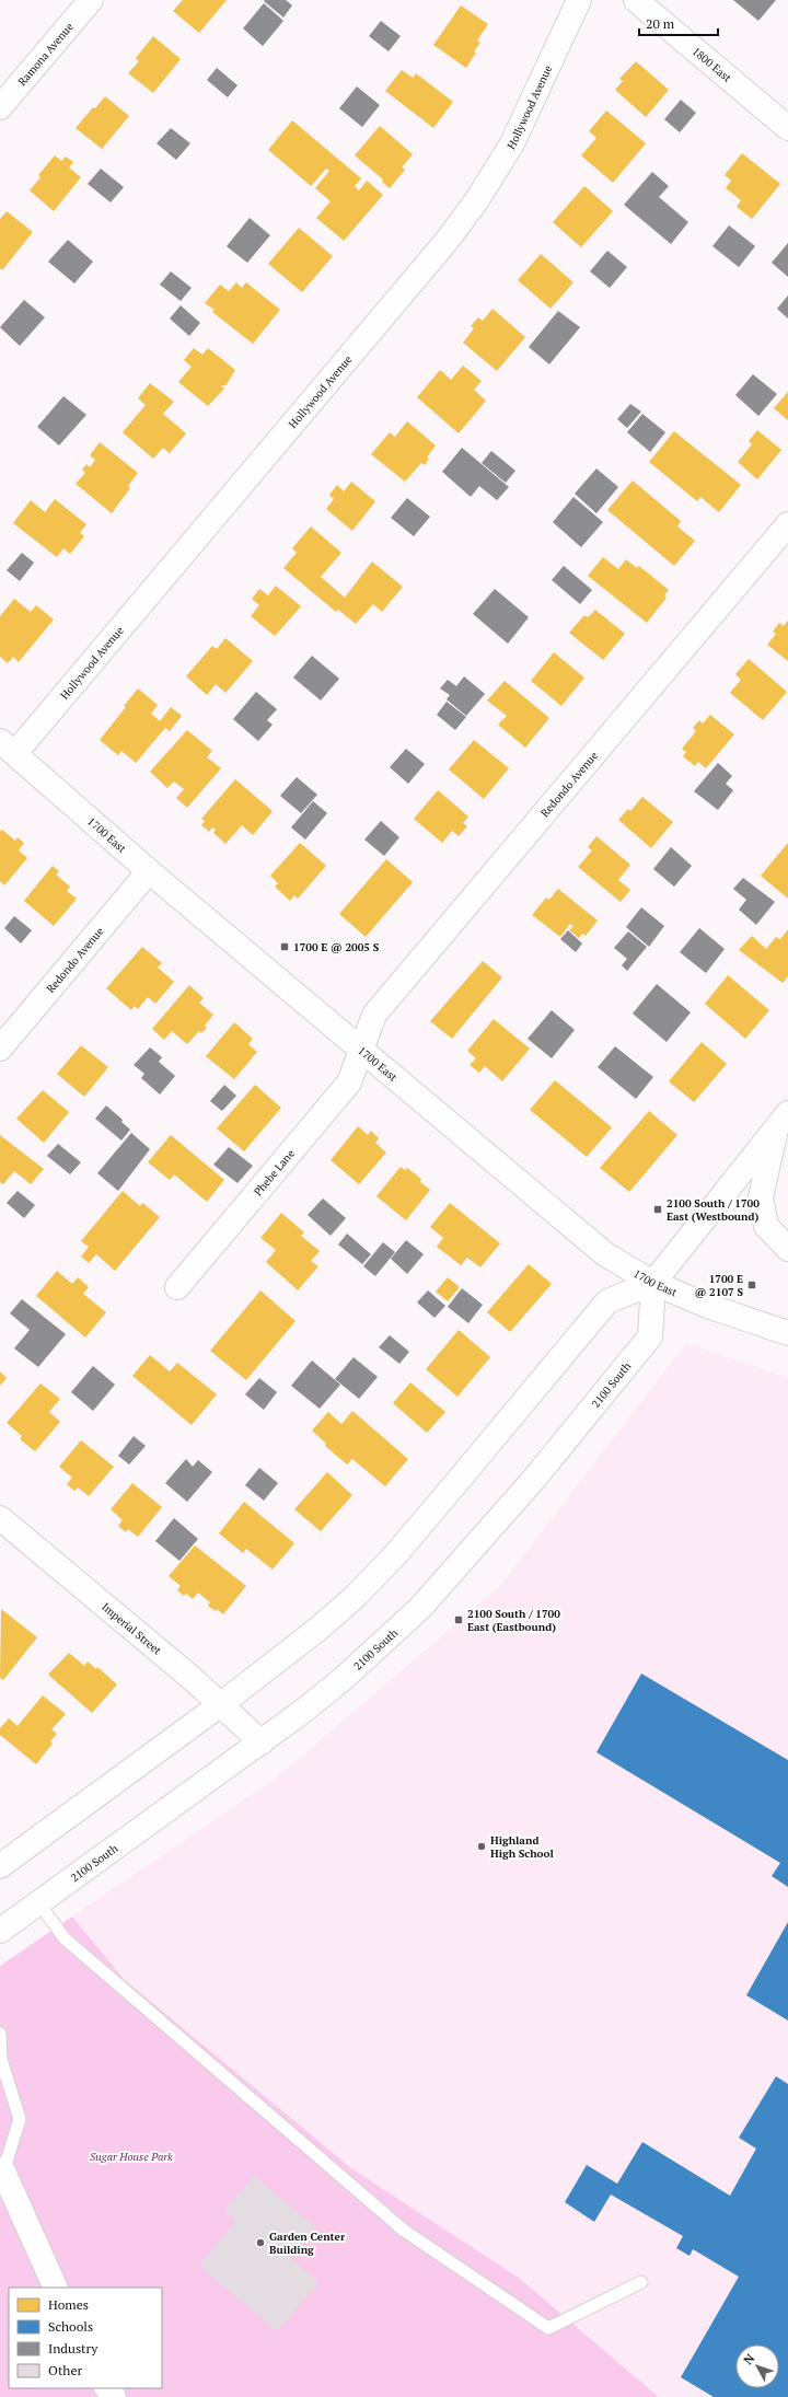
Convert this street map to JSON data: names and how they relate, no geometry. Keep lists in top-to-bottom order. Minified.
{"streets":{"street":["Ramona Avenue","1800 East","Hollywood Avenue","Redondo Avenue","1700 East","Phebe Lane","2100 South","Imperial Street"]},"crossings":[["Hollywood Avenue","1700 East"],["Redondo Avenue","1700 East"],["Redondo Avenue","Phebe Lane"],["1700 East","Phebe Lane"],["1700 East","2100 South"],["2100 South","Imperial Street"]],"parks":["Sugar House Park"],"places":{"transit":["1700 E @ 2005 S","2100 South / 1700 East (Westbound)","1700 E @ 2107 S","2100 South / 1700 East (Eastbound)"],"other":["Highland High School","Garden Center Building"]},"legend":["Homes","Schools","Industry","Other"],"scale_bar":"20 m","north":"top left"}
